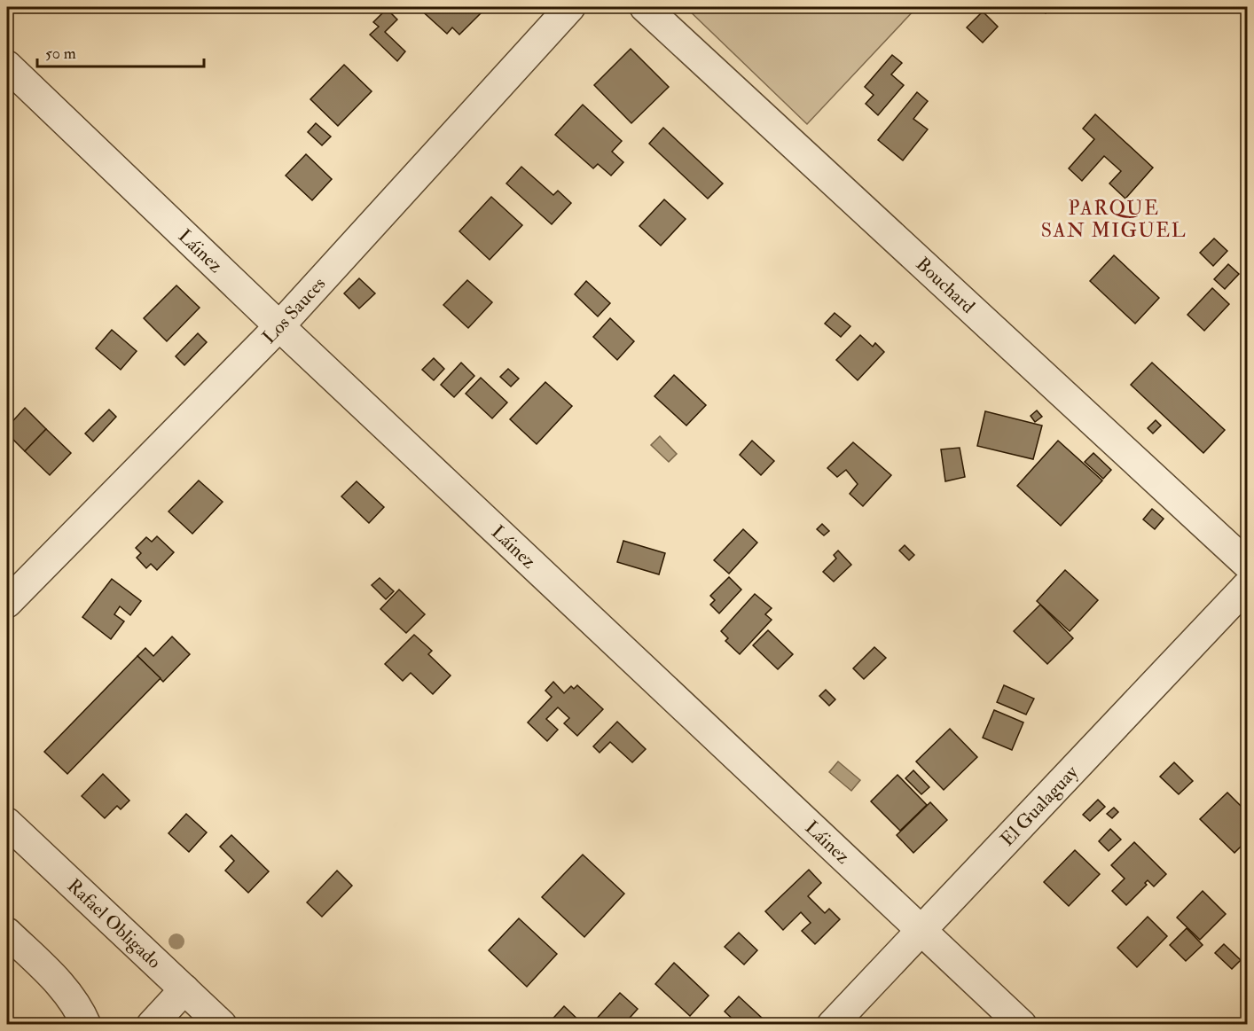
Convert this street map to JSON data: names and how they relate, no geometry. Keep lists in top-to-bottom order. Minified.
{"streets":{"street":["Láinez","Bouchard","Los Sauces","El Gualaguay","Rafael Obligado"]},"crossings":[["Láinez","Los Sauces"],["Láinez","El Gualaguay"]],"districts":["PARQUE SAN MIGUEL"],"scale_bar":"50 m"}
